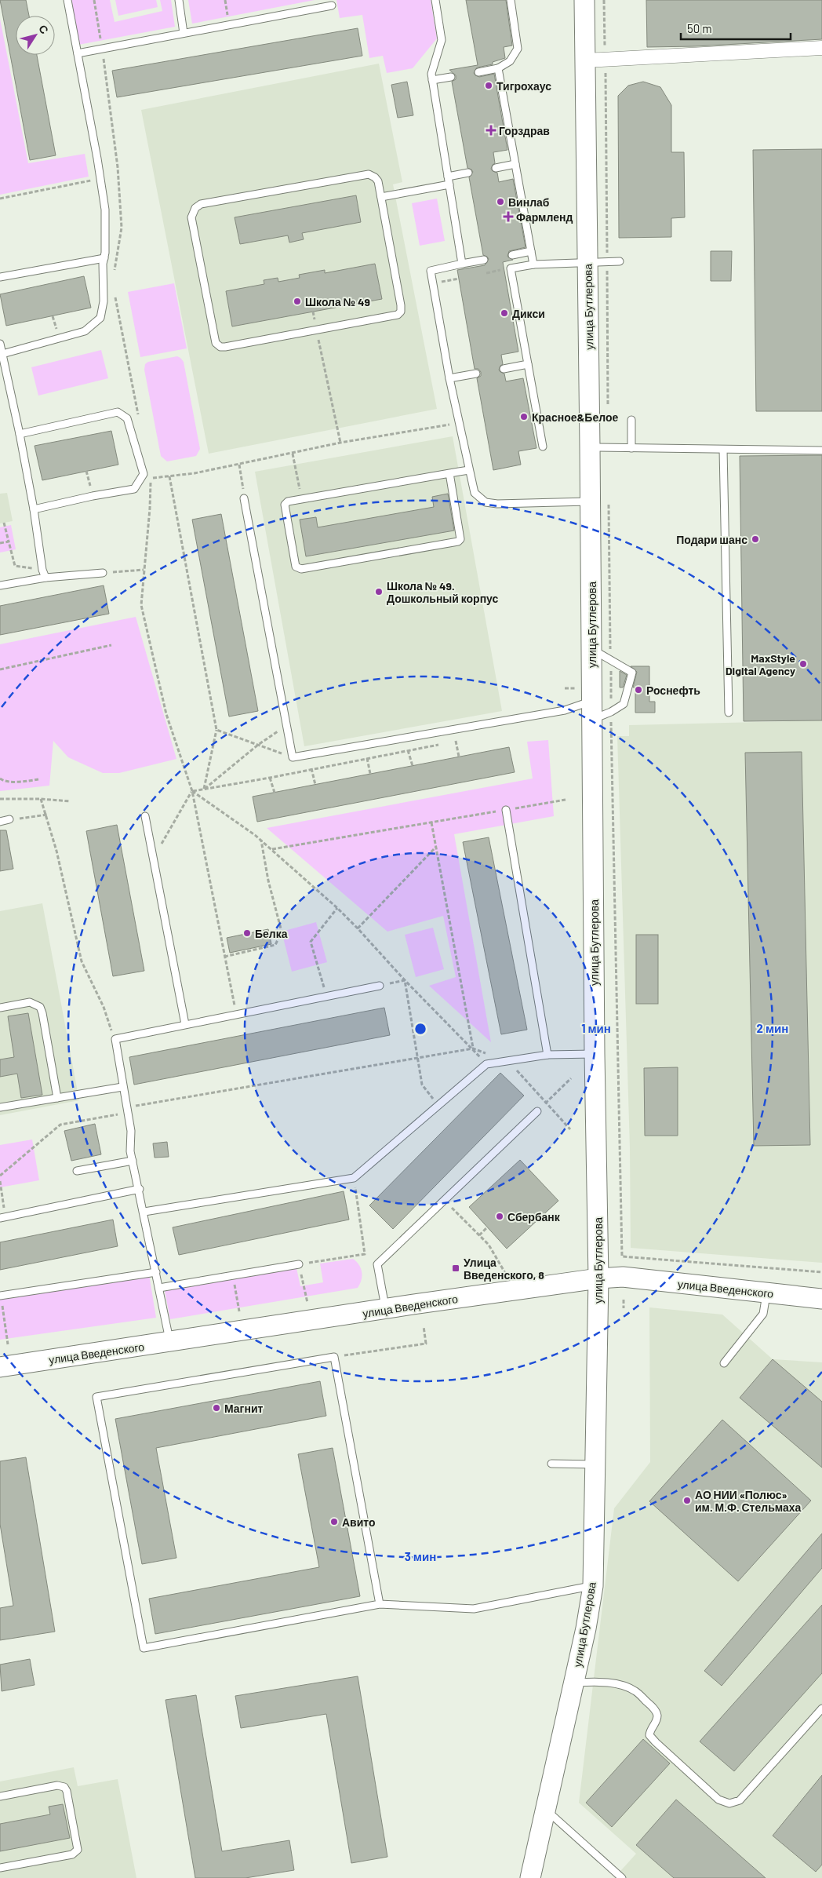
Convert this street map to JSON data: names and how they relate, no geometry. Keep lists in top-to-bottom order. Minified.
{"streets":{"street":["улица Бутлерова","улица Введенского"]},"crossings":[["улица Бутлерова","улица Введенского"]],"places":{"other":["Тигрохаус","Винлаб","Школа № 49","Дикси","Красное&Белое","Подари шанс","Школа № 49. Дошкольный корпус","MaxStyle Digital Agency","Роснефть","Белка","Сбербанк","Магнит","АО НИИ «Полюс» им. М.Ф. Стельмаха","Авито"],"health":["Горздрав","Фармленд"],"transit":["Улица Введенского, 8"]},"scale_bar":"50 m","north":"top right","rings":["1 мин","2 мин","3 мин"]}
